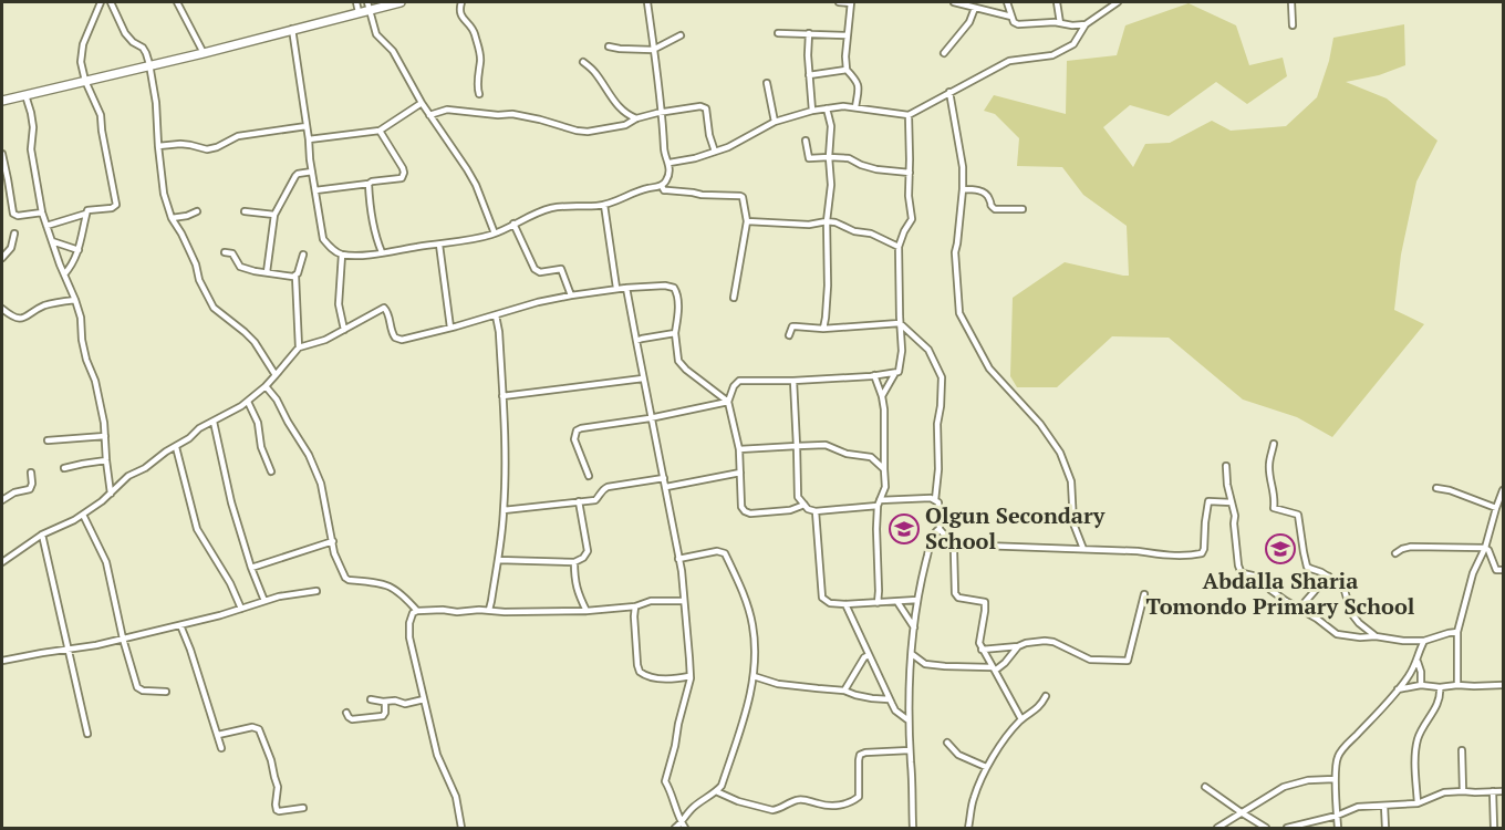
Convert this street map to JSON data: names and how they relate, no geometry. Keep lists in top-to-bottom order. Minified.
{"places":{"school or university":["Olgun Secondary School","Abdalla Sharia Tomondo Primary School"]}}
